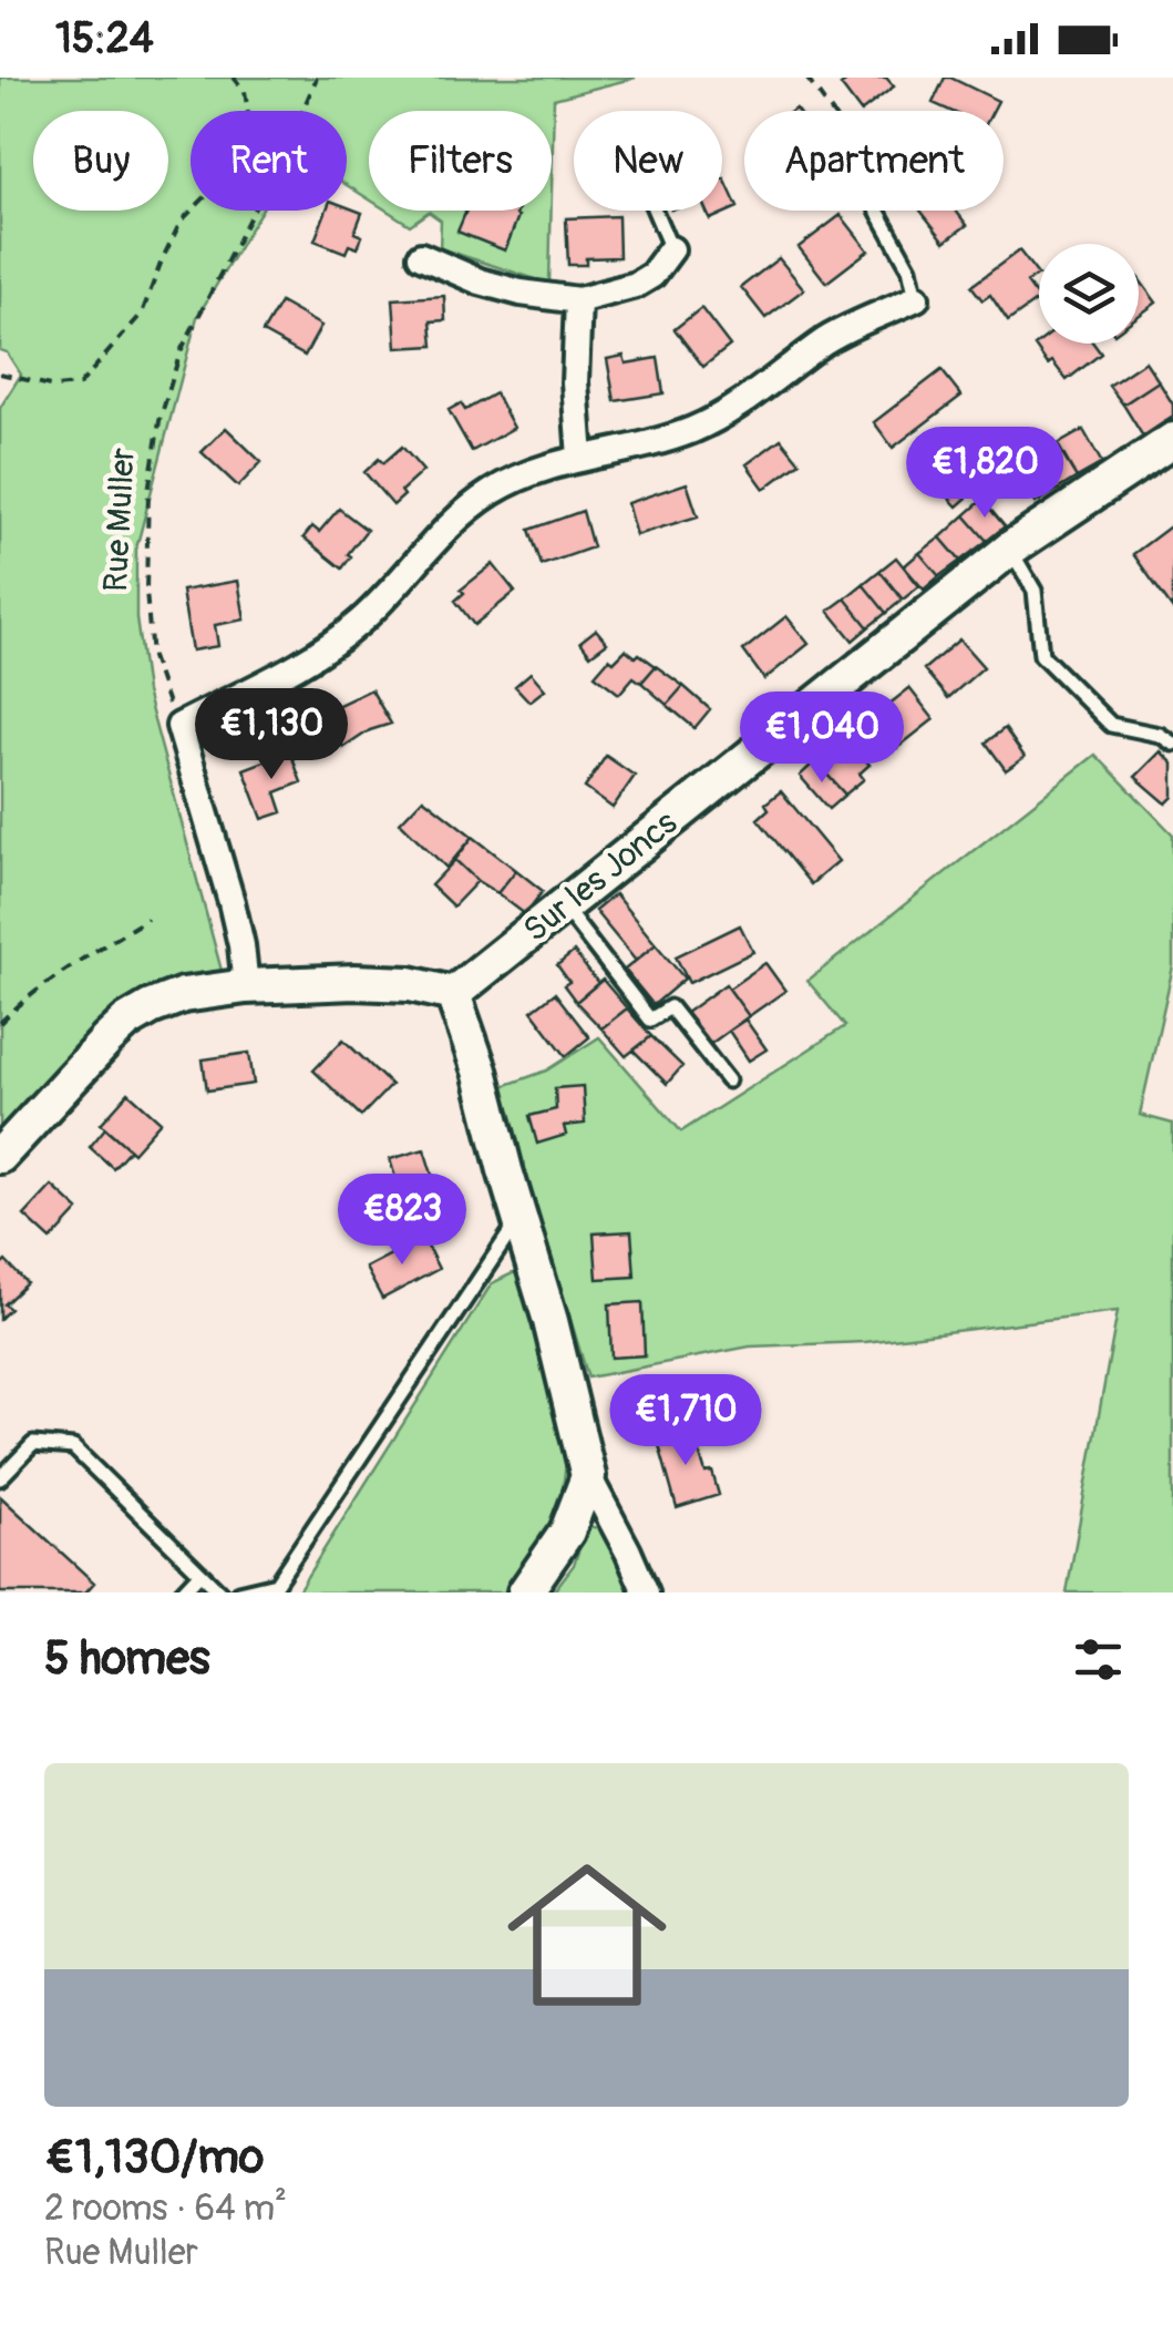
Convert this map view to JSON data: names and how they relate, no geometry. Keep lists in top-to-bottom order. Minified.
{"streets":{"street":["Sur les Joncs"],"path":["Rue Muller"]},"page":{"status":"15:24","chip":["Buy","Rent","Filters","New","Apartment"],"price":["€1,820","€1,130","€1,040","€823","€1,710"],"heading":"5 homes","list":[{"name":"€1,130/mo","note":"2 rooms · 64 m² · Rue Muller"}]}}
